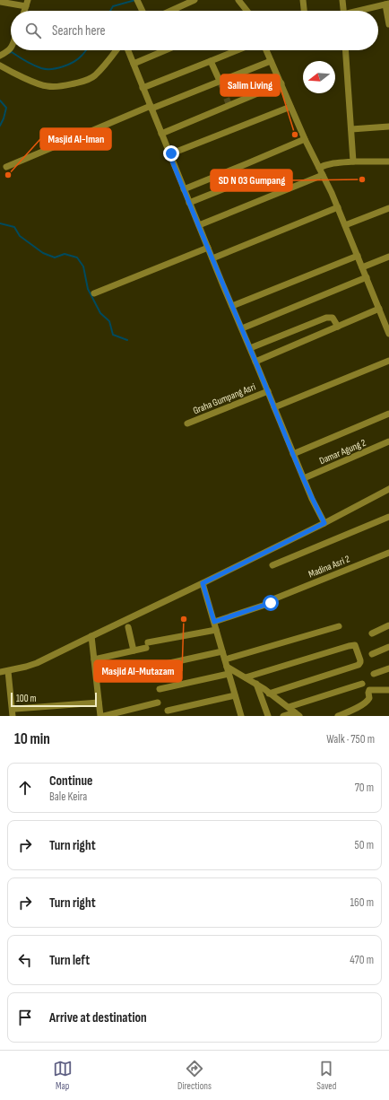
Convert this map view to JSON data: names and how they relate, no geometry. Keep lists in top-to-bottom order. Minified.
{"streets":{"street":["Graha Gumpang Asri","Damar Agung 2","Madina Asri 2"]},"places":["Salim Living","Masjid Al-Iman","SD N 03 Gumpang","Masjid Al-Mutazam"],"scale_bar":"100 m","north":"left","page":{"search":"Search here","scale":"100 m","heading":["10 min","Walk · 750 m"],"list":[["Continue","Bale Keira","70 m"],["Turn right","50 m"],["Turn right","160 m"],["Turn left","470 m"],"Arrive at destination"],"nav":["Map","Directions","Saved"]}}
